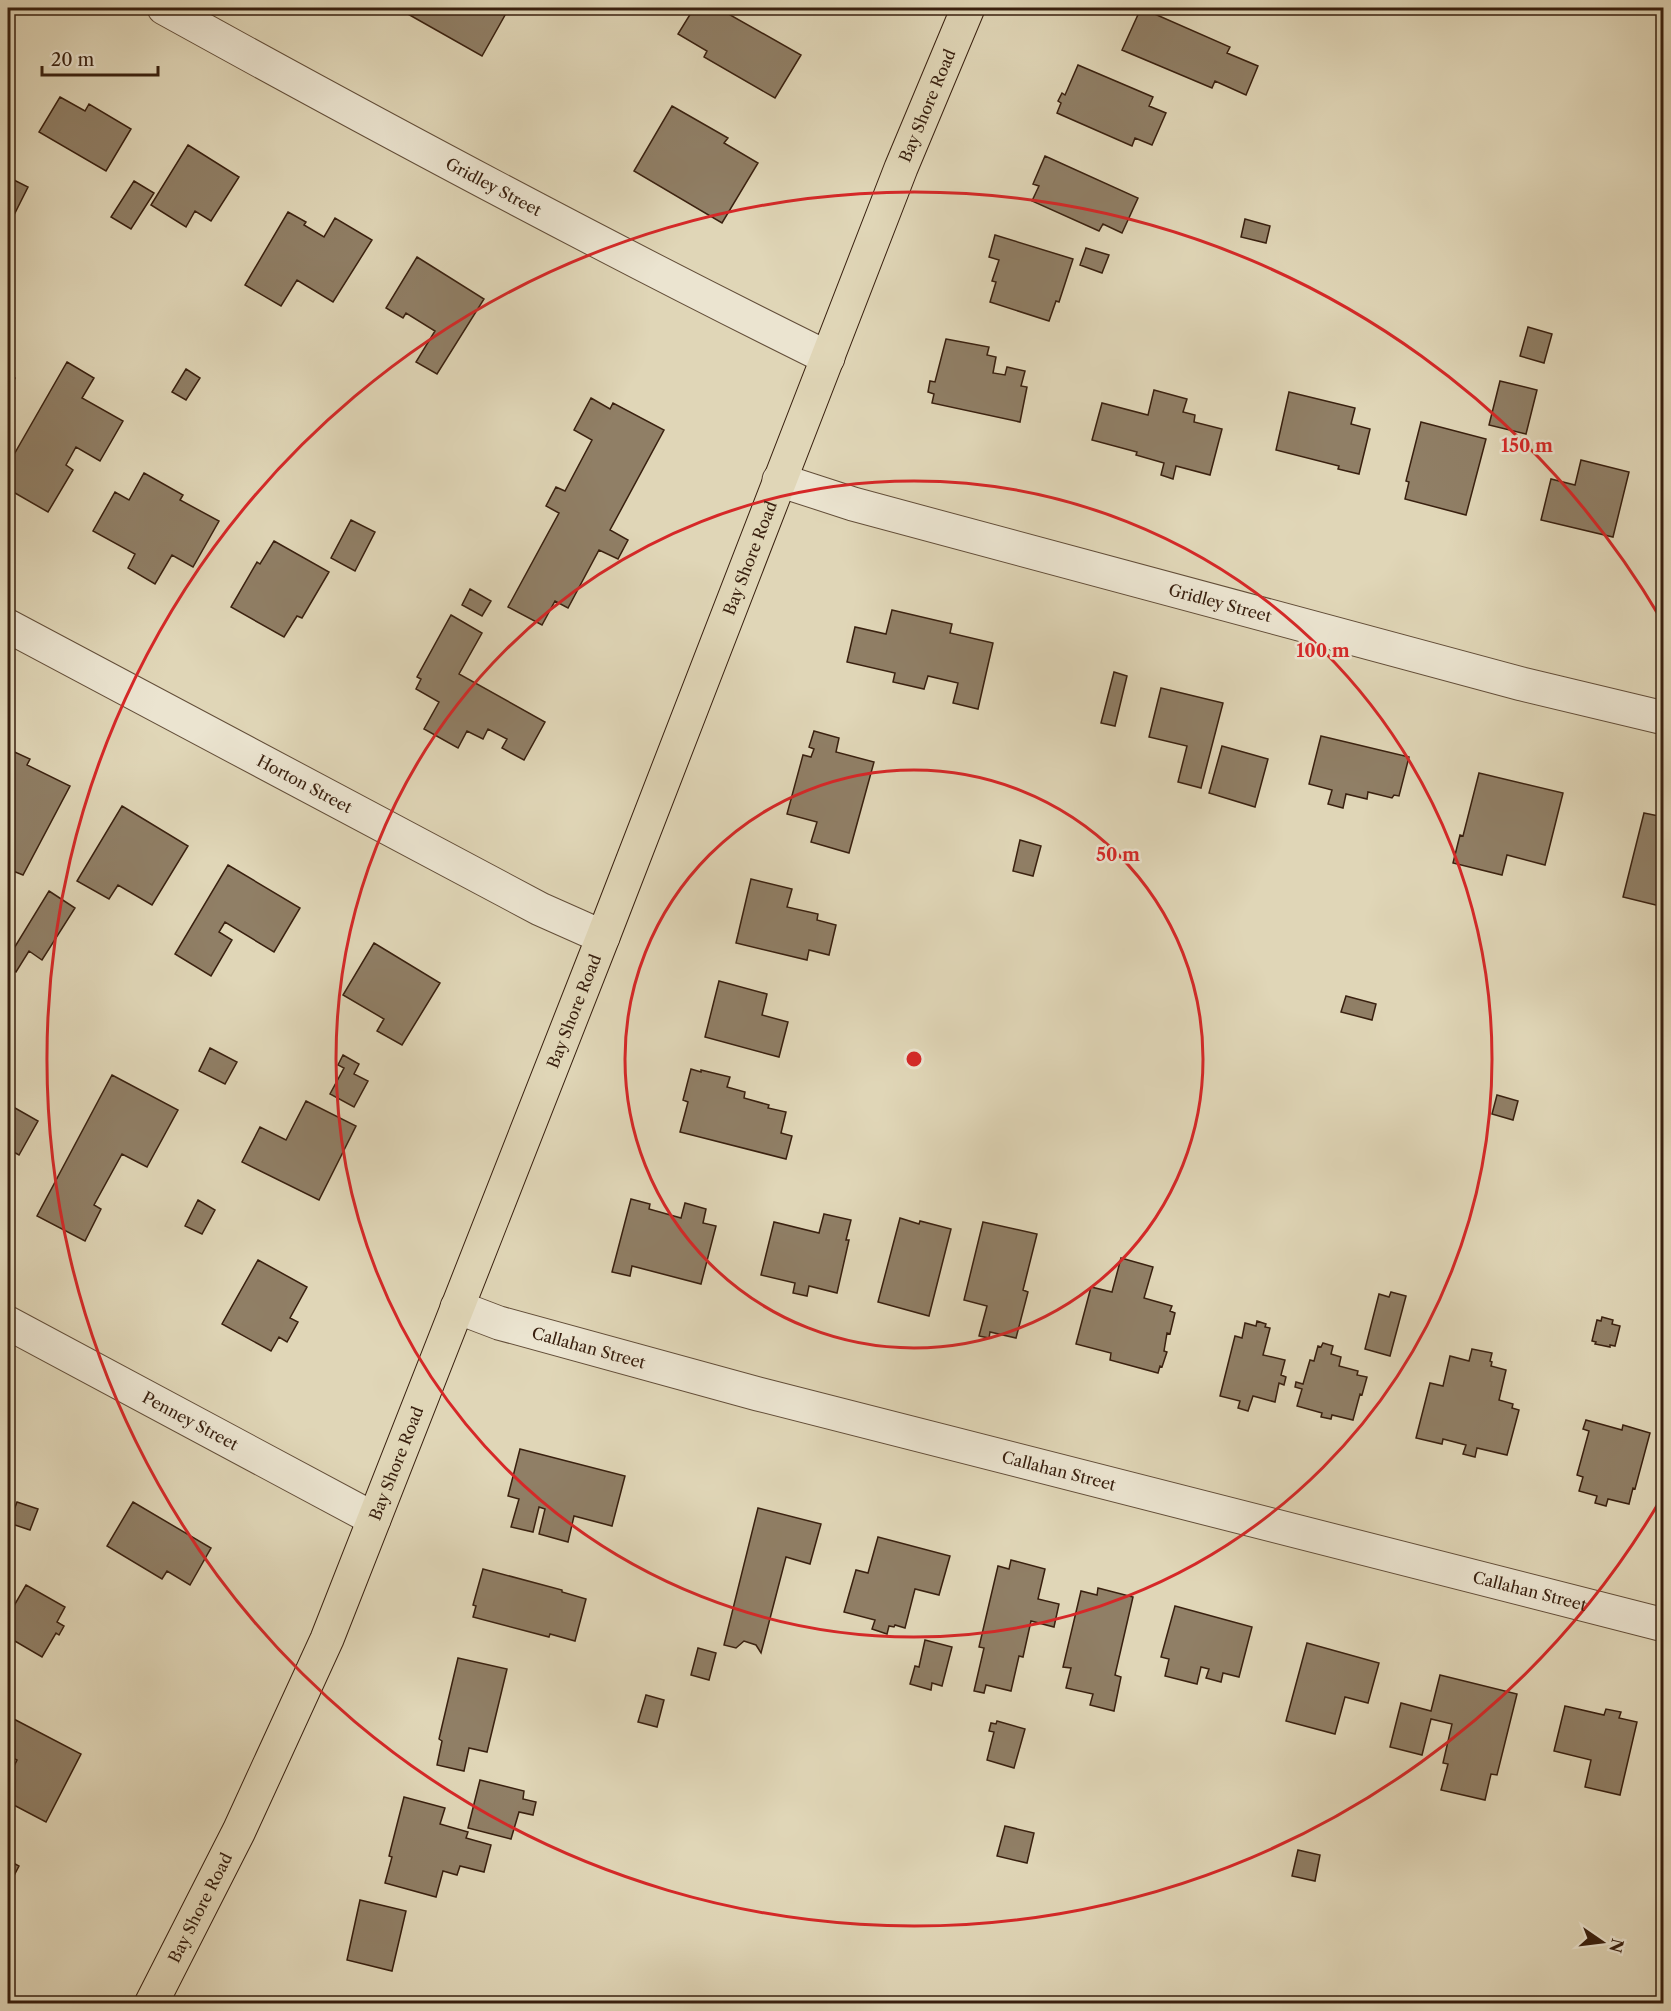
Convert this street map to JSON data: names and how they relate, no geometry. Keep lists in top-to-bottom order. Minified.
{"streets":{"main road":["Bay Shore Road"],"street":["Gridley Street","Horton Street","Callahan Street","Penney Street"]},"crossings":[["Bay Shore Road","Gridley Street"],["Bay Shore Road","Horton Street"],["Bay Shore Road","Callahan Street"],["Bay Shore Road","Penney Street"]],"scale_bar":"20 m","north":"right","rings":["150 m","100 m","50 m"]}
